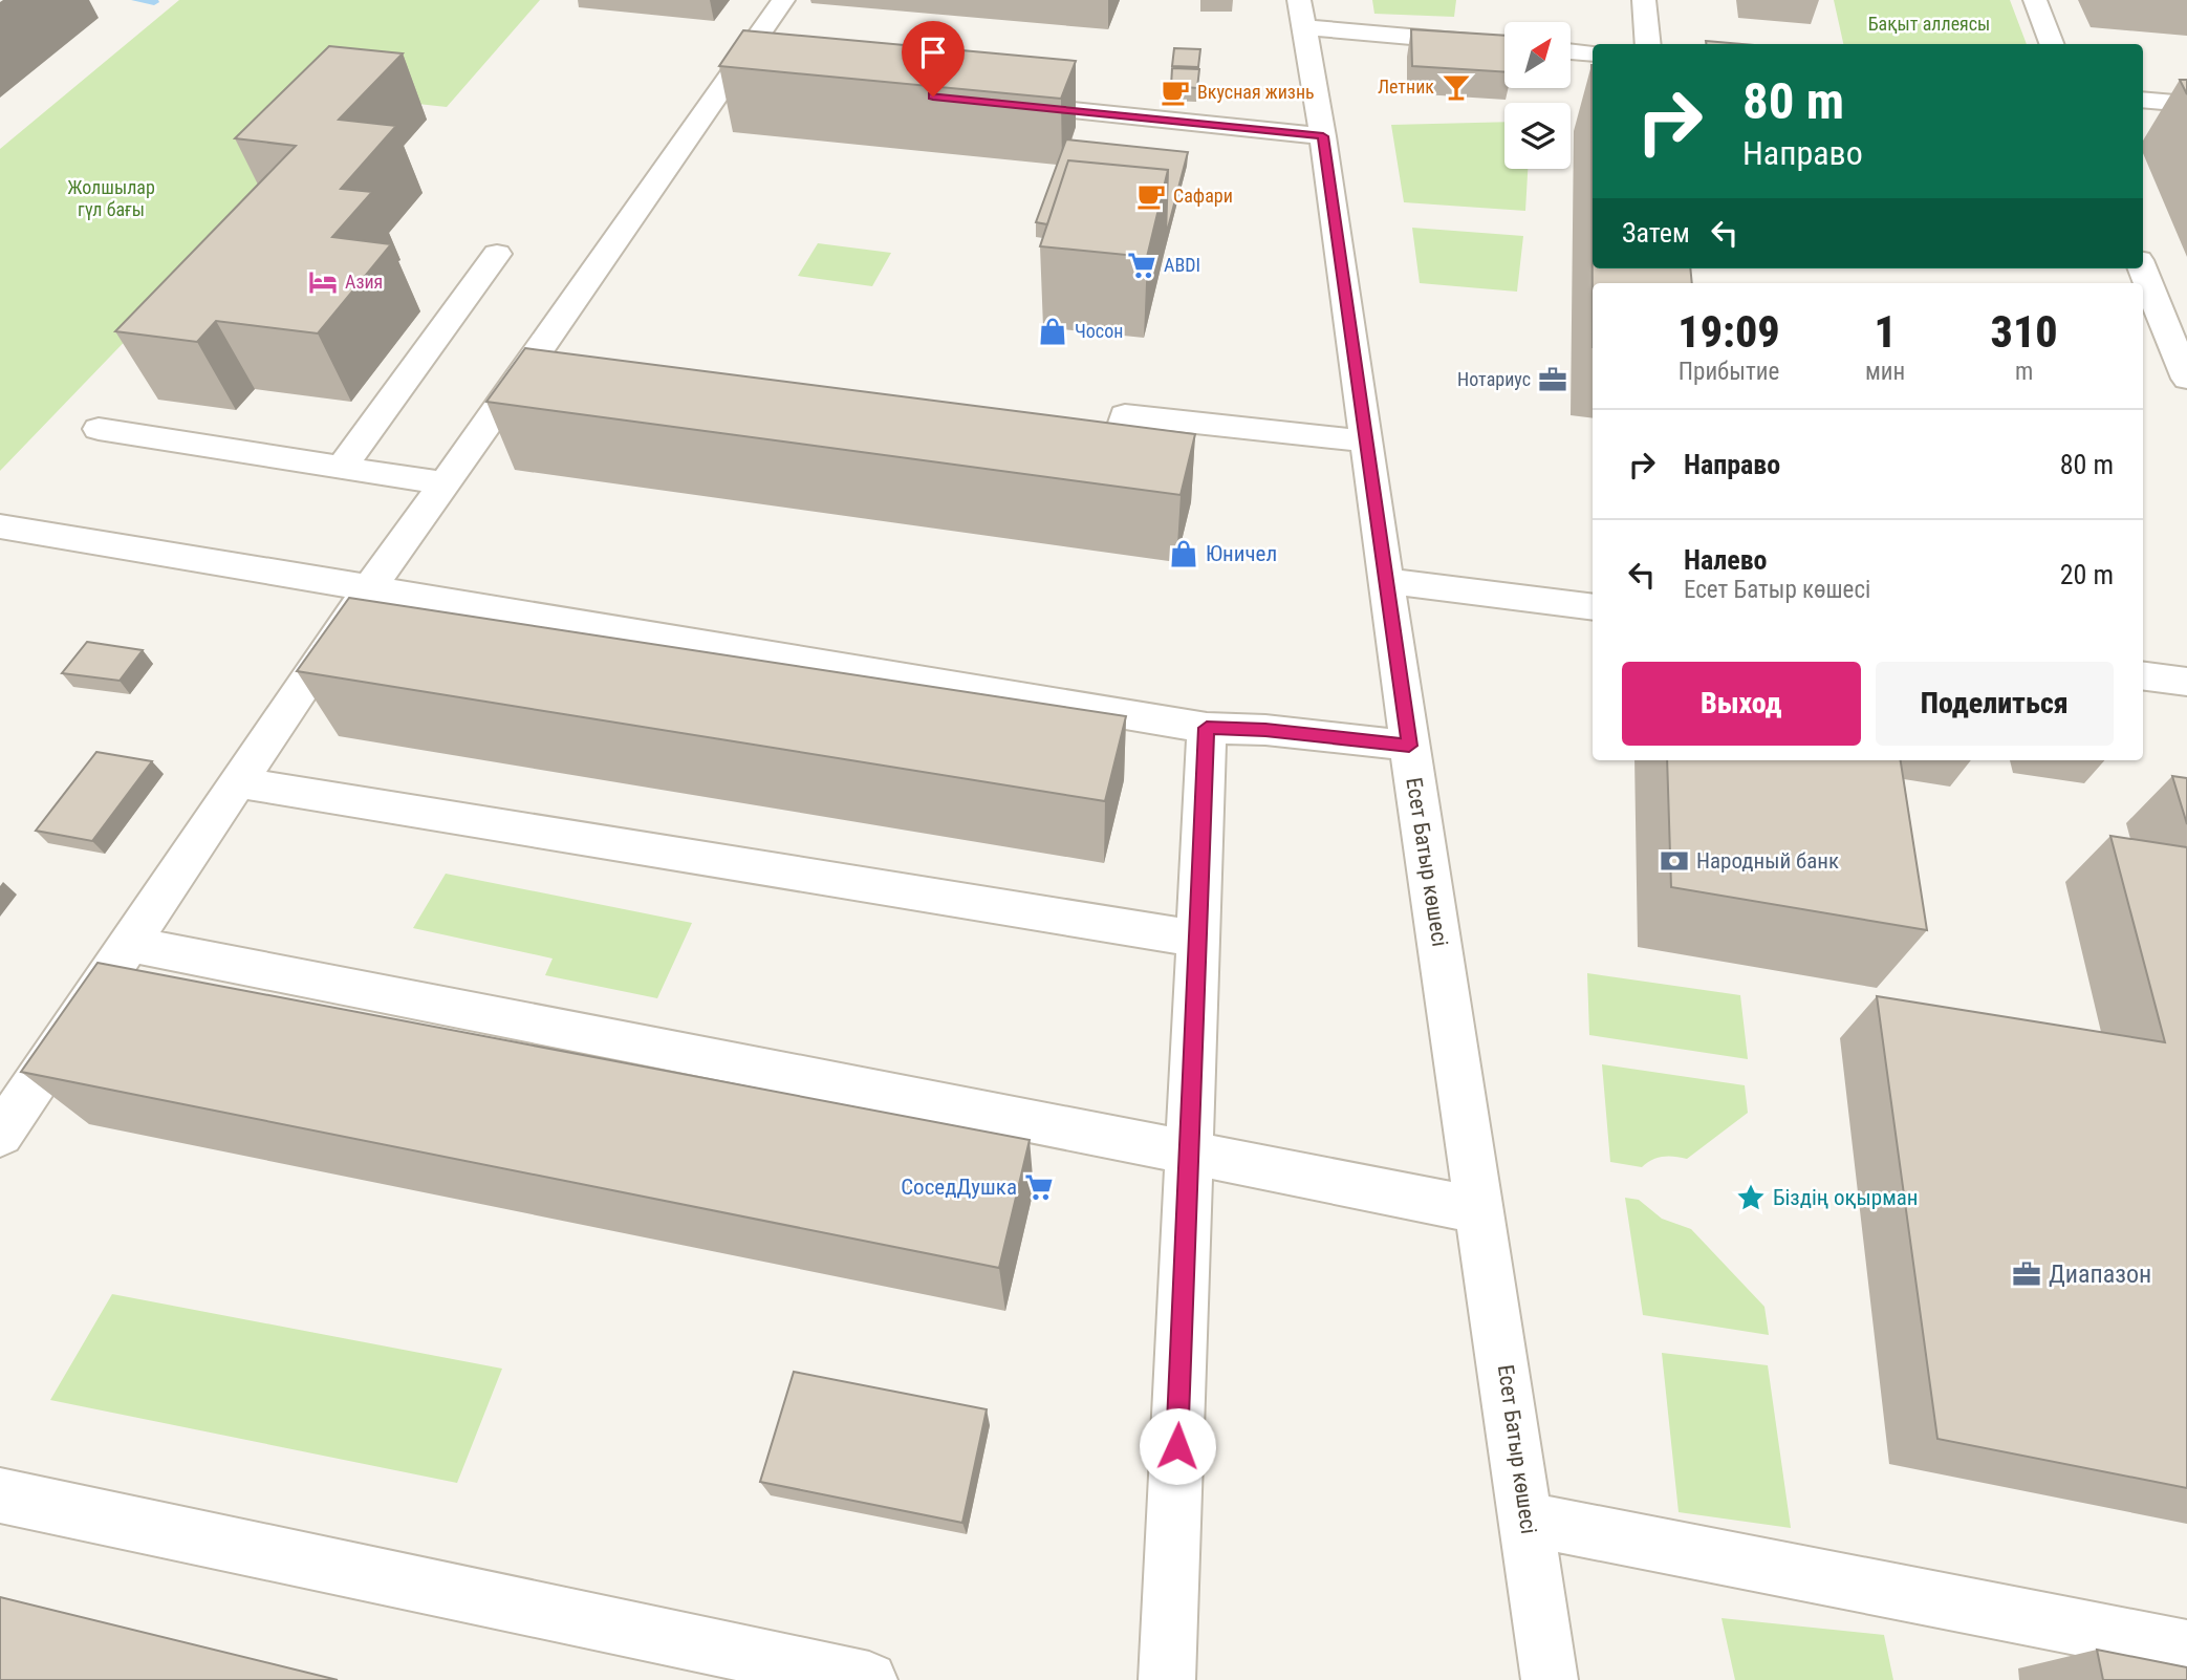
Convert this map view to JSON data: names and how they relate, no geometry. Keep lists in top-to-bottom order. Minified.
{"streets":{"street":["Есет Батыр көшесі"]},"parks":["Бақыт аллеясы","Жолшылар гүл бағы"],"places":{"bar":["Летник"],"cafe":["Вкусная жизнь","Сафари"],"supermarket":["ABDI","СоседДушка"],"hotel":["Азия"],"shop":["Чосон","Юничел"],"office":["Нотариус","Диапазон"],"bank":["Народный банк"],"place":["Біздің оқырман"]},"north":"top right","page":{"turn":["80 m","Направо"],"then":"Затем","eta":["19:09","Прибытие","1","мин","310","m"],"list":[{"name":"Направо","value":"80 m"},{"name":"Налево","note":"Есет Батыр көшесі","value":"20 m"}],"buttons":["Выход","Поделиться"]}}
